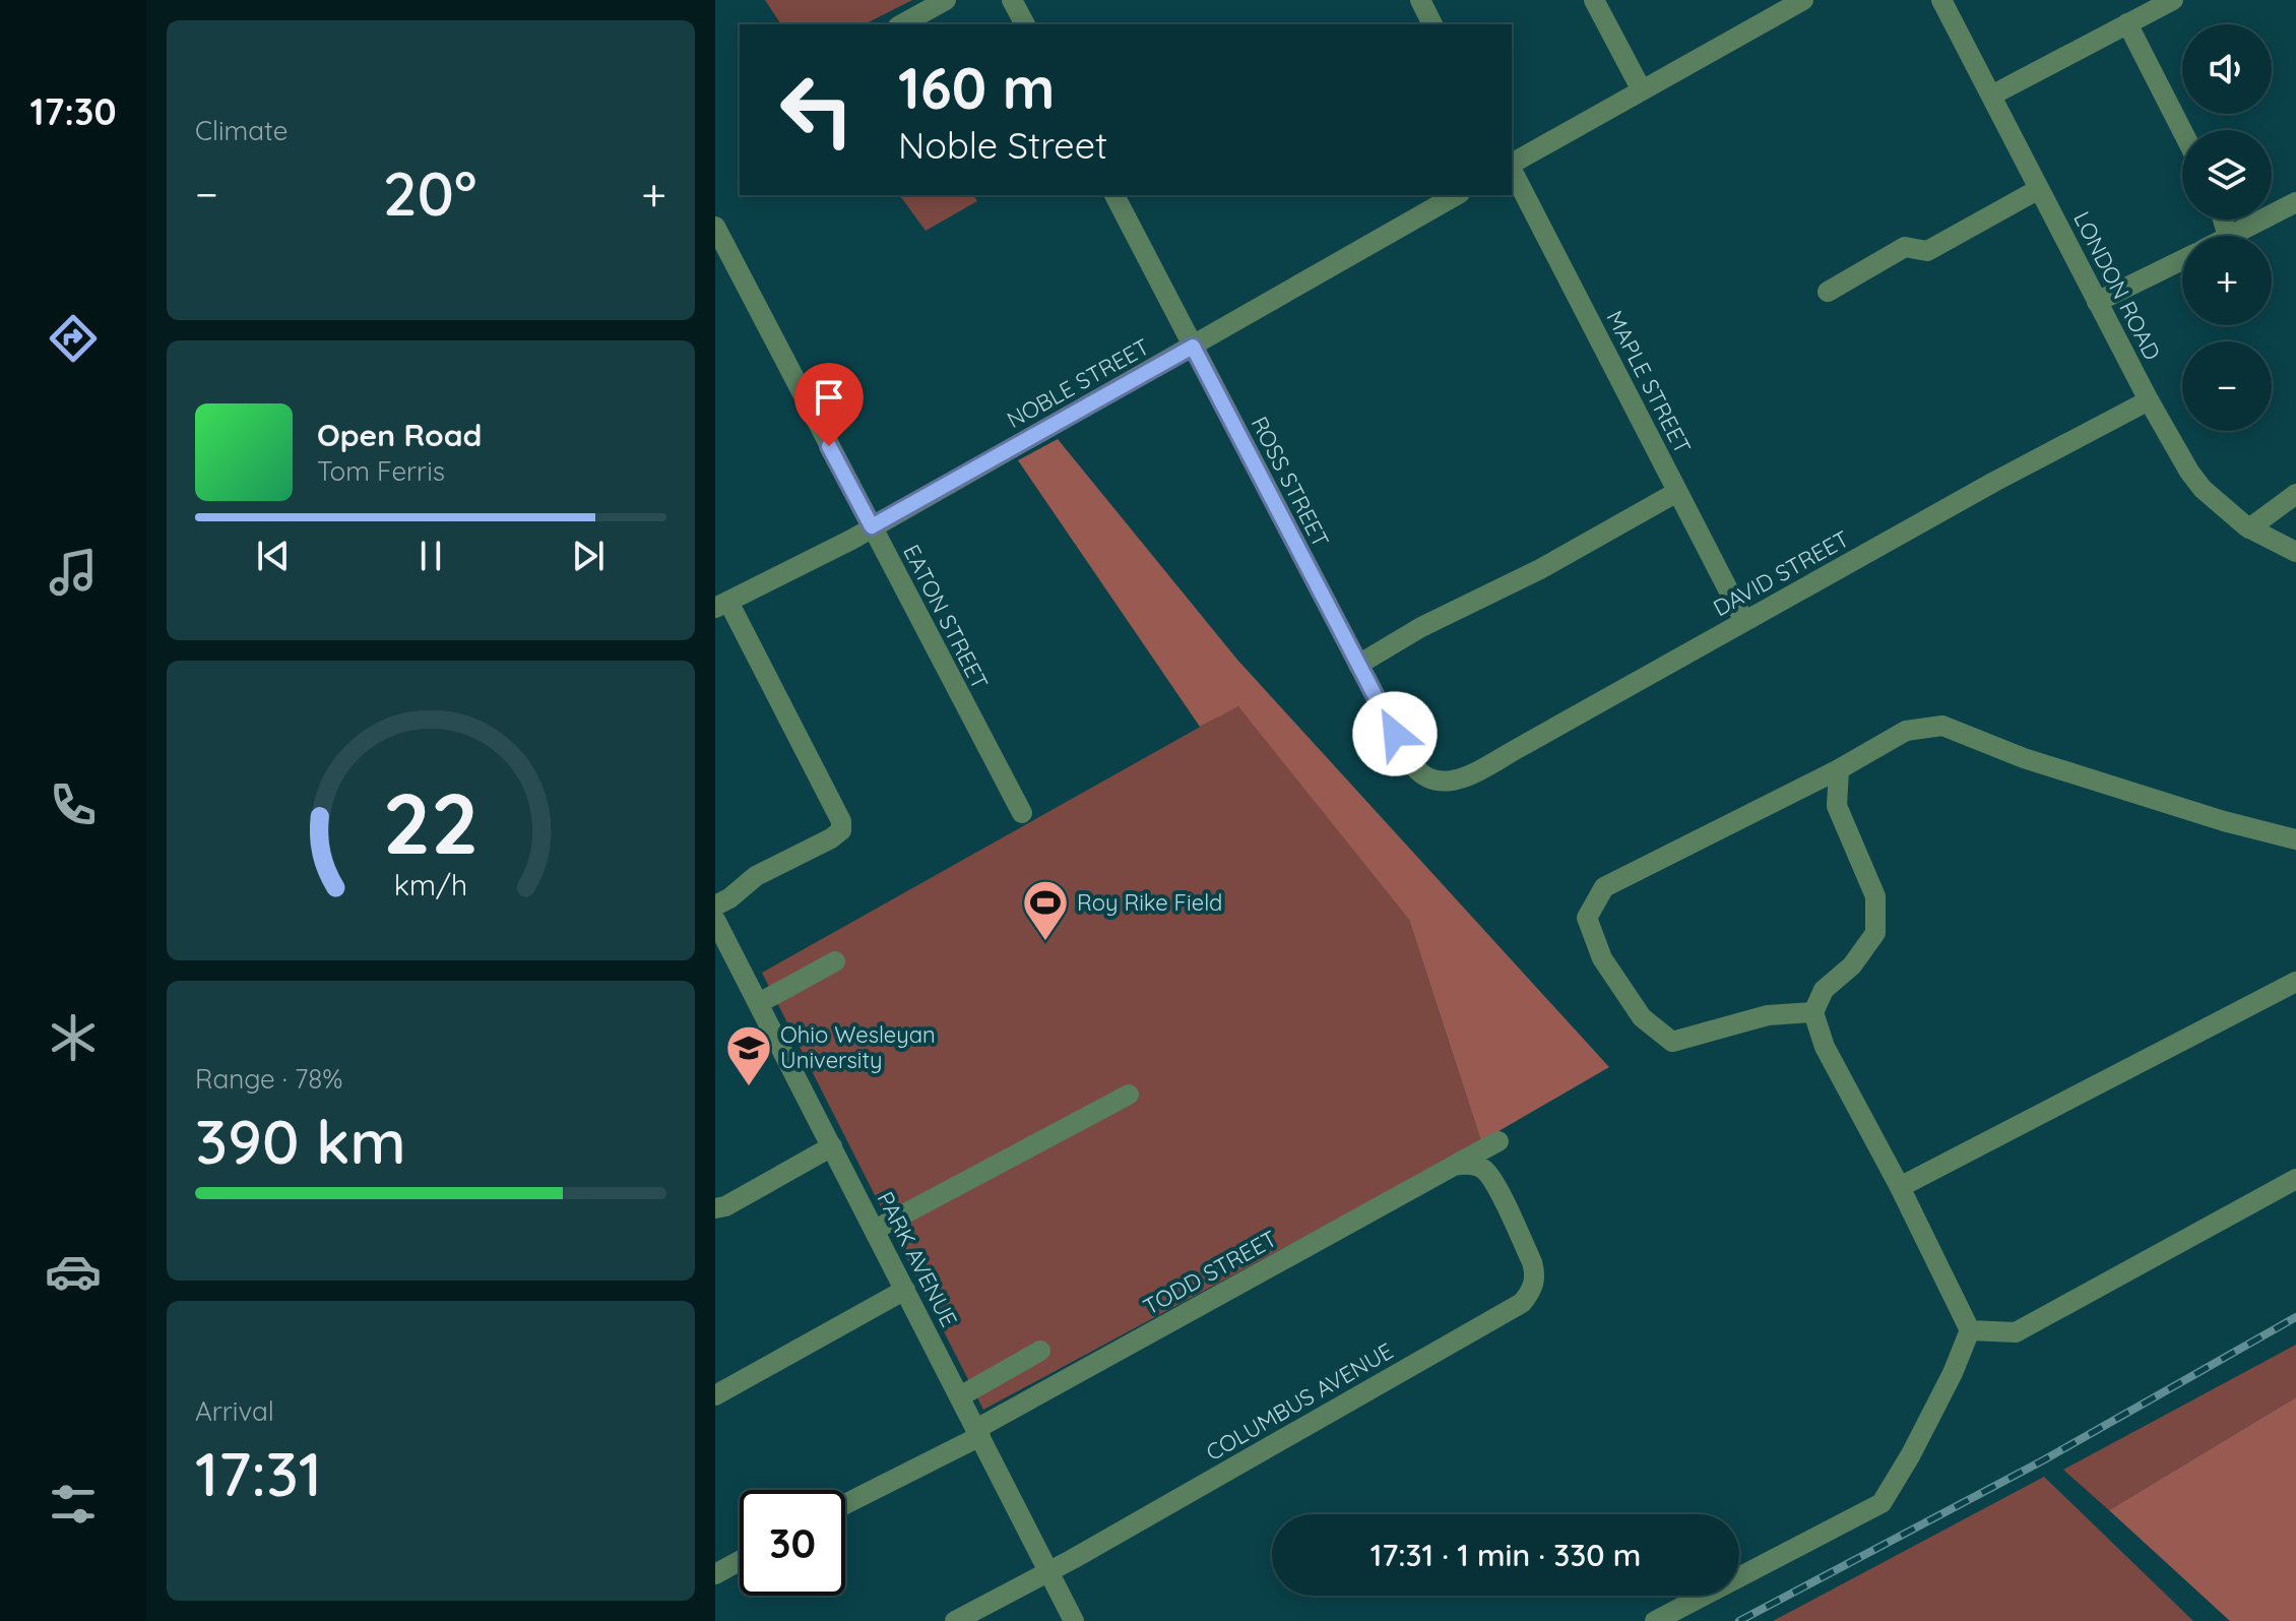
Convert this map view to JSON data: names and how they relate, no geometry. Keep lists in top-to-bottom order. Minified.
{"streets":{"street":["LONDON ROAD","MAPLE STREET","NOBLE STREET","ROSS STREET","DAVID STREET","EATON STREET","PARK AVENUE","TODD STREET","COLUMBUS AVENUE"]},"crossings":[["LONDON ROAD","DAVID STREET"],["MAPLE STREET","DAVID STREET"],["NOBLE STREET","ROSS STREET"],["NOBLE STREET","EATON STREET"],["ROSS STREET","DAVID STREET"],["PARK AVENUE","TODD STREET"],["PARK AVENUE","COLUMBUS AVENUE"],["TODD STREET","COLUMBUS AVENUE"]],"places":{"sports":["Roy Rike Field"],"school or university":["Ohio Wesleyan University"]},"page":{"tabs":"17:30","tile":["Climate",["Range · 78%","390 km"],["Arrival","17:31"]],"map_buttons":["+","−"],"turn":["160 m","Noble Street"],"heat":["−","20°","+"],"song":["Open Road","Tom Ferris"],"limit":"30","trip":"17:31 · 1 min · 330 m","gauge":["22","km/h"]}}
